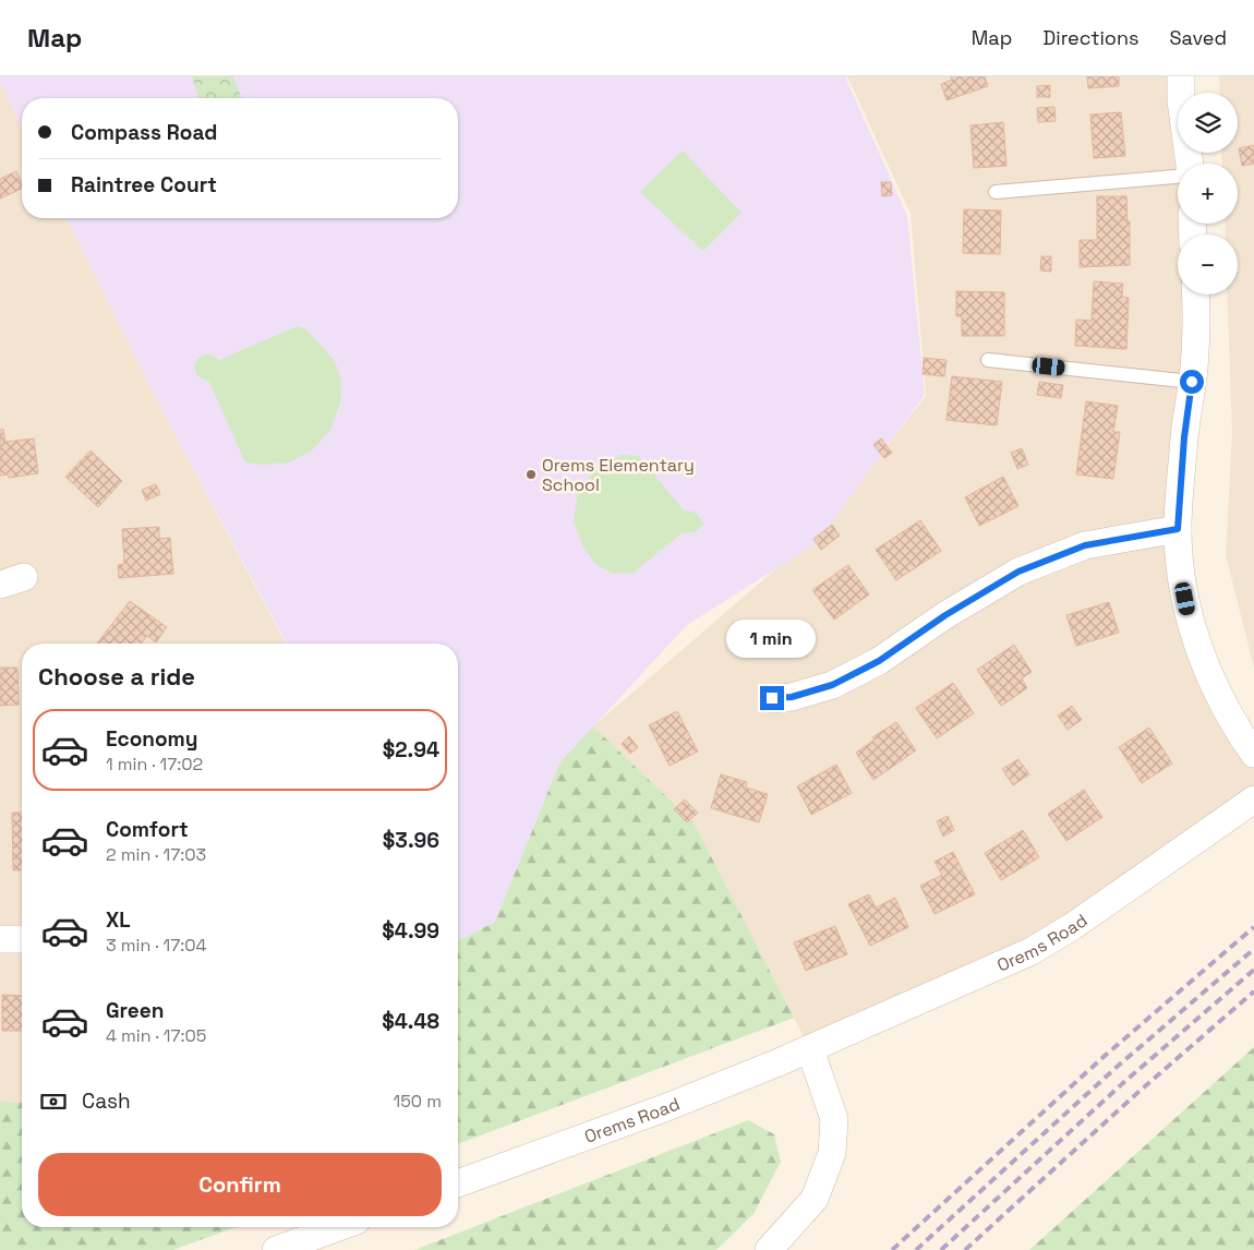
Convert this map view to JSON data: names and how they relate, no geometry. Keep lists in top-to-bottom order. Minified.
{"streets":{"street":["Orems Road"]},"places":["Orems Elementary School"],"page":{"header":"Map","nav":["Map","Directions","Saved"],"map_buttons":["+","−"],"banner":["Compass Road","Raintree Court"],"bubble":"1 min","heading":"Choose a ride","list":[{"name":"Economy","note":"1 min · 17:02","value":"$2.94"},{"name":"Comfort","note":"2 min · 17:03","value":"$3.96"},{"name":"XL","note":"3 min · 17:04","value":"$4.99"},{"name":"Green","note":"4 min · 17:05","value":"$4.48"}],"pay":["Cash","150 m"],"buttons":"Confirm"}}
